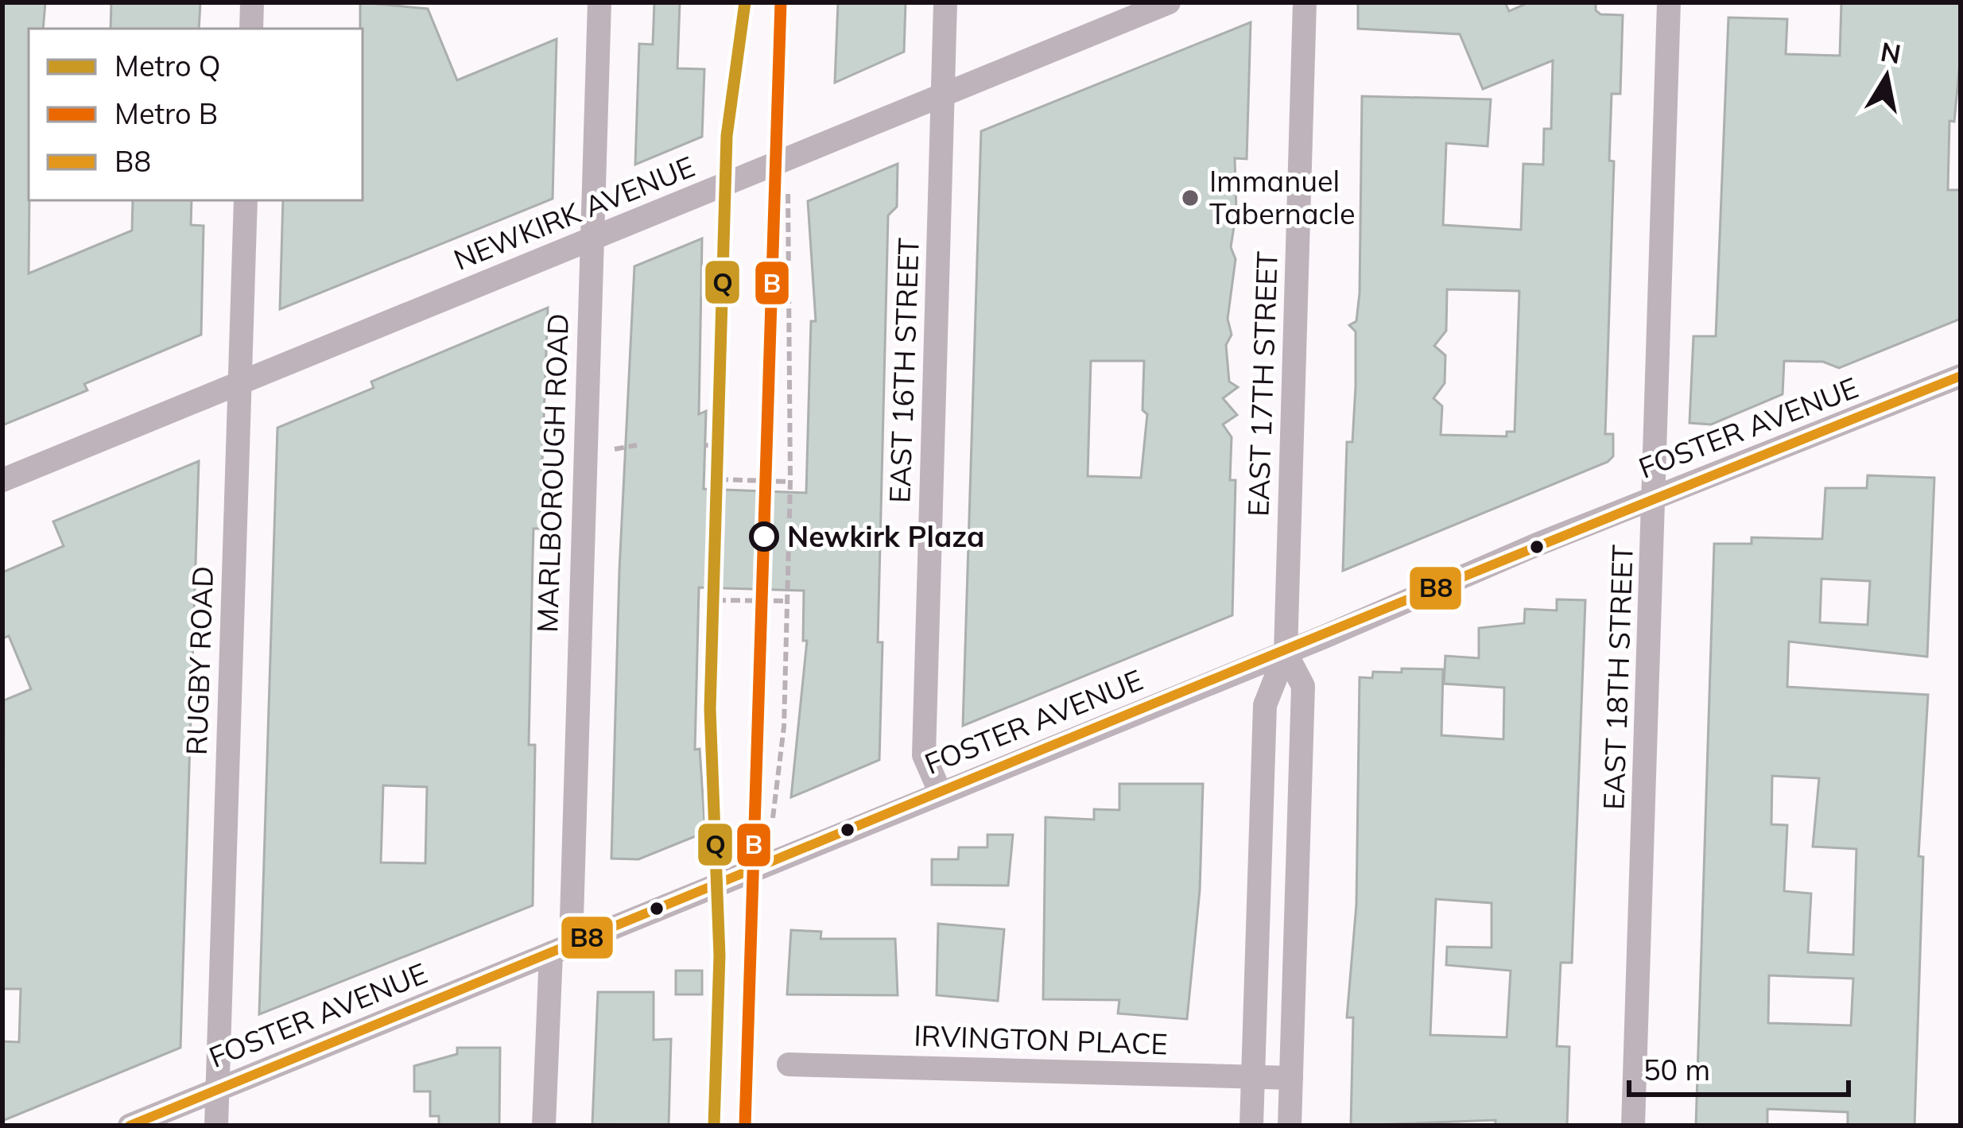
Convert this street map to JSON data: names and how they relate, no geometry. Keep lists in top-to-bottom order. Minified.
{"streets":{"street":["NEWKIRK AVENUE","EAST 16TH STREET","EAST 17TH STREET","FOSTER AVENUE","MARLBOROUGH ROAD","RUGBY ROAD","EAST 18TH STREET","IRVINGTON PLACE"]},"crossings":[["NEWKIRK AVENUE","EAST 16TH STREET"],["NEWKIRK AVENUE","MARLBOROUGH ROAD"],["NEWKIRK AVENUE","RUGBY ROAD"],["EAST 16TH STREET","FOSTER AVENUE"],["EAST 17TH STREET","FOSTER AVENUE"],["EAST 17TH STREET","IRVINGTON PLACE"],["FOSTER AVENUE","MARLBOROUGH ROAD"],["FOSTER AVENUE","RUGBY ROAD"],["FOSTER AVENUE","EAST 18TH STREET"]],"places":["Immanuel Tabernacle","Newkirk Plaza"],"lines":["metro line Q","metro line B","transit line B8"],"legend":["Metro Q","Metro B","B8"],"scale_bar":"50 m","north":"top"}
